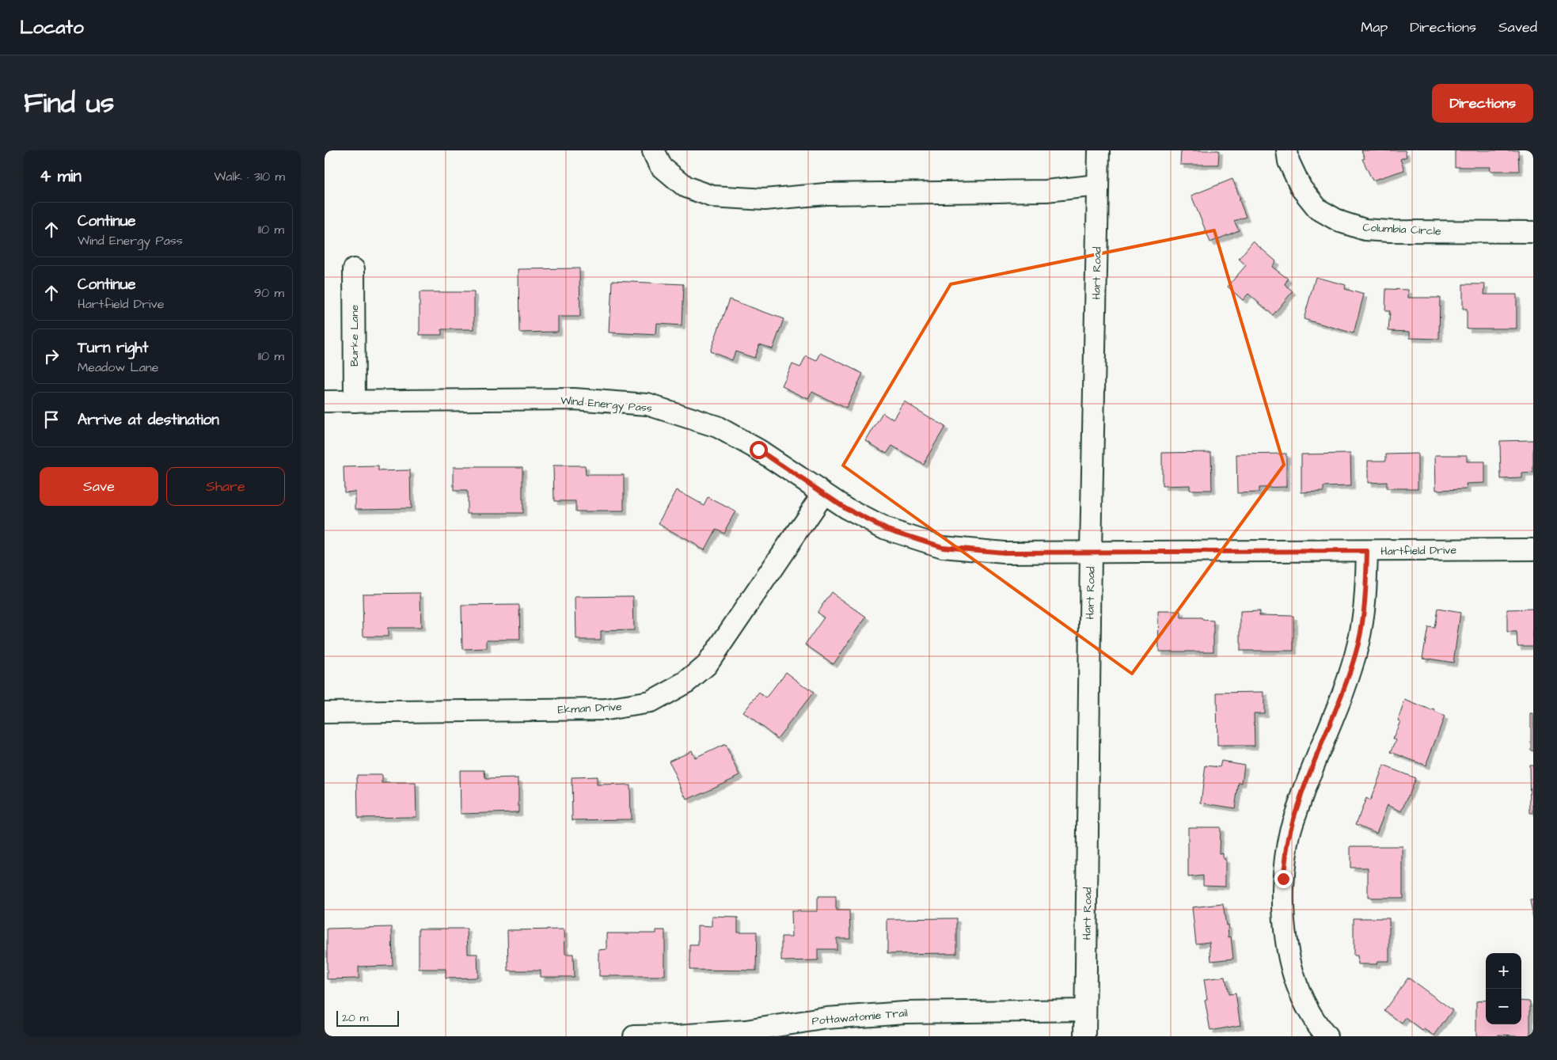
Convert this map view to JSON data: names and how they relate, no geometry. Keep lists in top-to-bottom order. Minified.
{"streets":{"street":["Columbia Circle","Hart Road","Burke Lane","Wind Energy Pass","Hartfield Drive","Ekman Drive","Pottawatomie Trail"]},"crossings":[["Hart Road","Wind Energy Pass"],["Hart Road","Hartfield Drive"],["Hart Road","Pottawatomie Trail"],["Burke Lane","Wind Energy Pass"],["Wind Energy Pass","Hartfield Drive"],["Wind Energy Pass","Ekman Drive"]],"scale_bar":"20 m","page":{"header":"Locato","nav":["Map","Directions","Saved"],"title":"Find us","buttons":["Directions",["Save","Share"]],"heading":["4 min","Walk · 310 m"],"list":[["Continue","Wind Energy Pass","110 m"],["Continue","Hartfield Drive","90 m"],["Turn right","Meadow Lane","110 m"],"Arrive at destination"],"map_buttons":["+","−"],"scale":"20 m"}}
